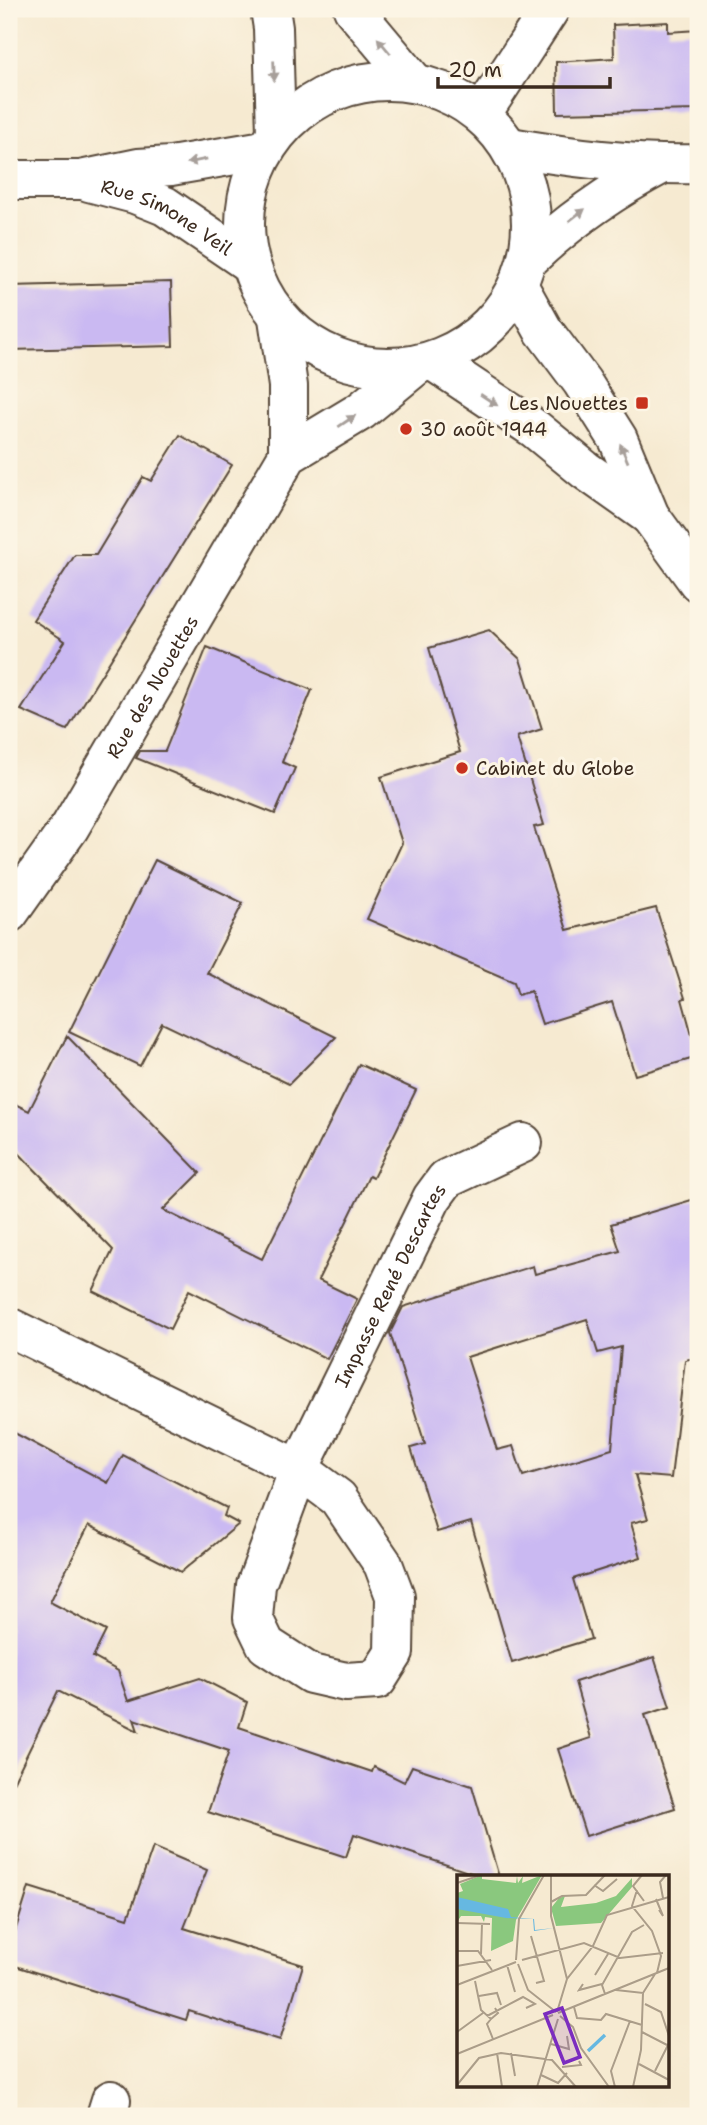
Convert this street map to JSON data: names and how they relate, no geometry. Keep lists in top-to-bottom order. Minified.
{"streets":{"main road":["Rue Simone Veil","Rue des Nouettes","Impasse René Descartes"]},"one_way":["Rue Simone Veil"],"places":{"transit":["Les Nouettes"],"other":["30 août 1944","Cabinet du Globe"]},"scale_bar":"20 m"}
